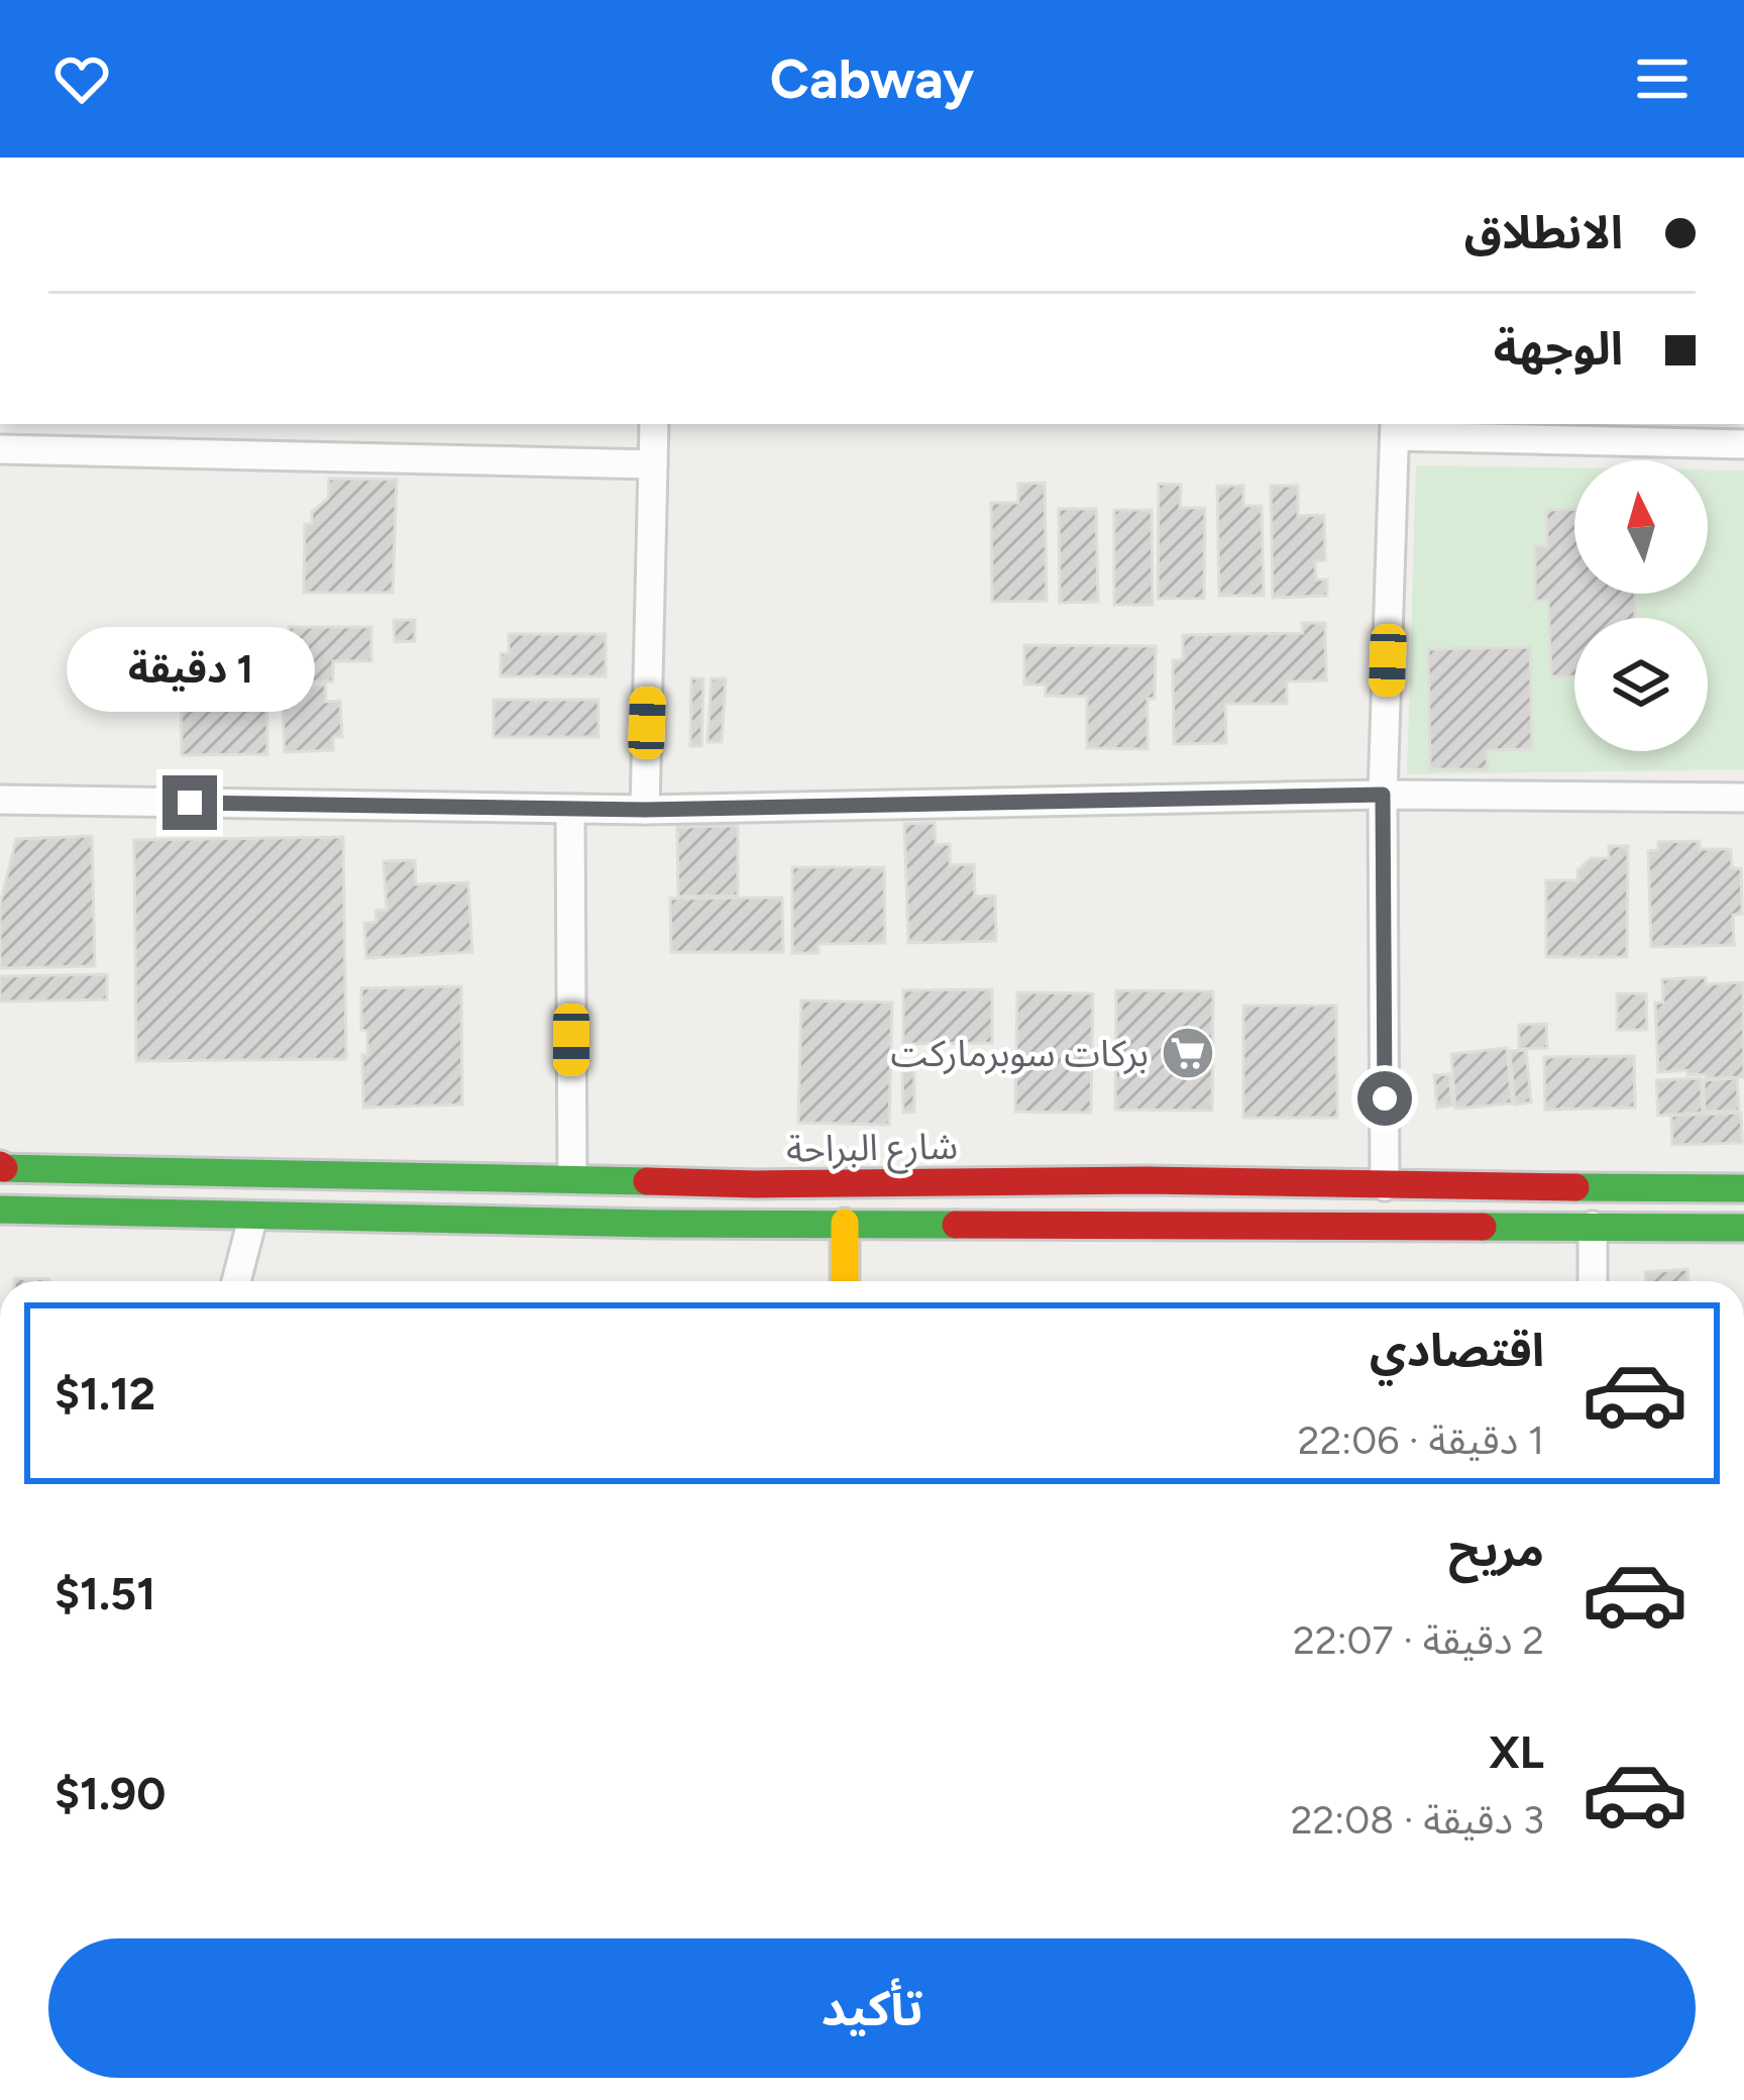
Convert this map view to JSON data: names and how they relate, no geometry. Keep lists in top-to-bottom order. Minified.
{"streets":{"main road":["شارع البراحة"]},"places":{"supermarket":["بركات سوبرماركت"]},"north":"top","page":{"header":"Cabway","banner":["الانطلاق","الوجهة"],"bubble":"1 دقيقة","list":[{"name":"اقتصادي","note":"1 دقيقة · 22:06","value":"$1.12"},{"name":"مريح","note":"2 دقيقة · 22:07","value":"$1.51"},{"name":"XL","note":"3 دقيقة · 22:08","value":"$1.90"}],"buttons":"تأكيد"}}
